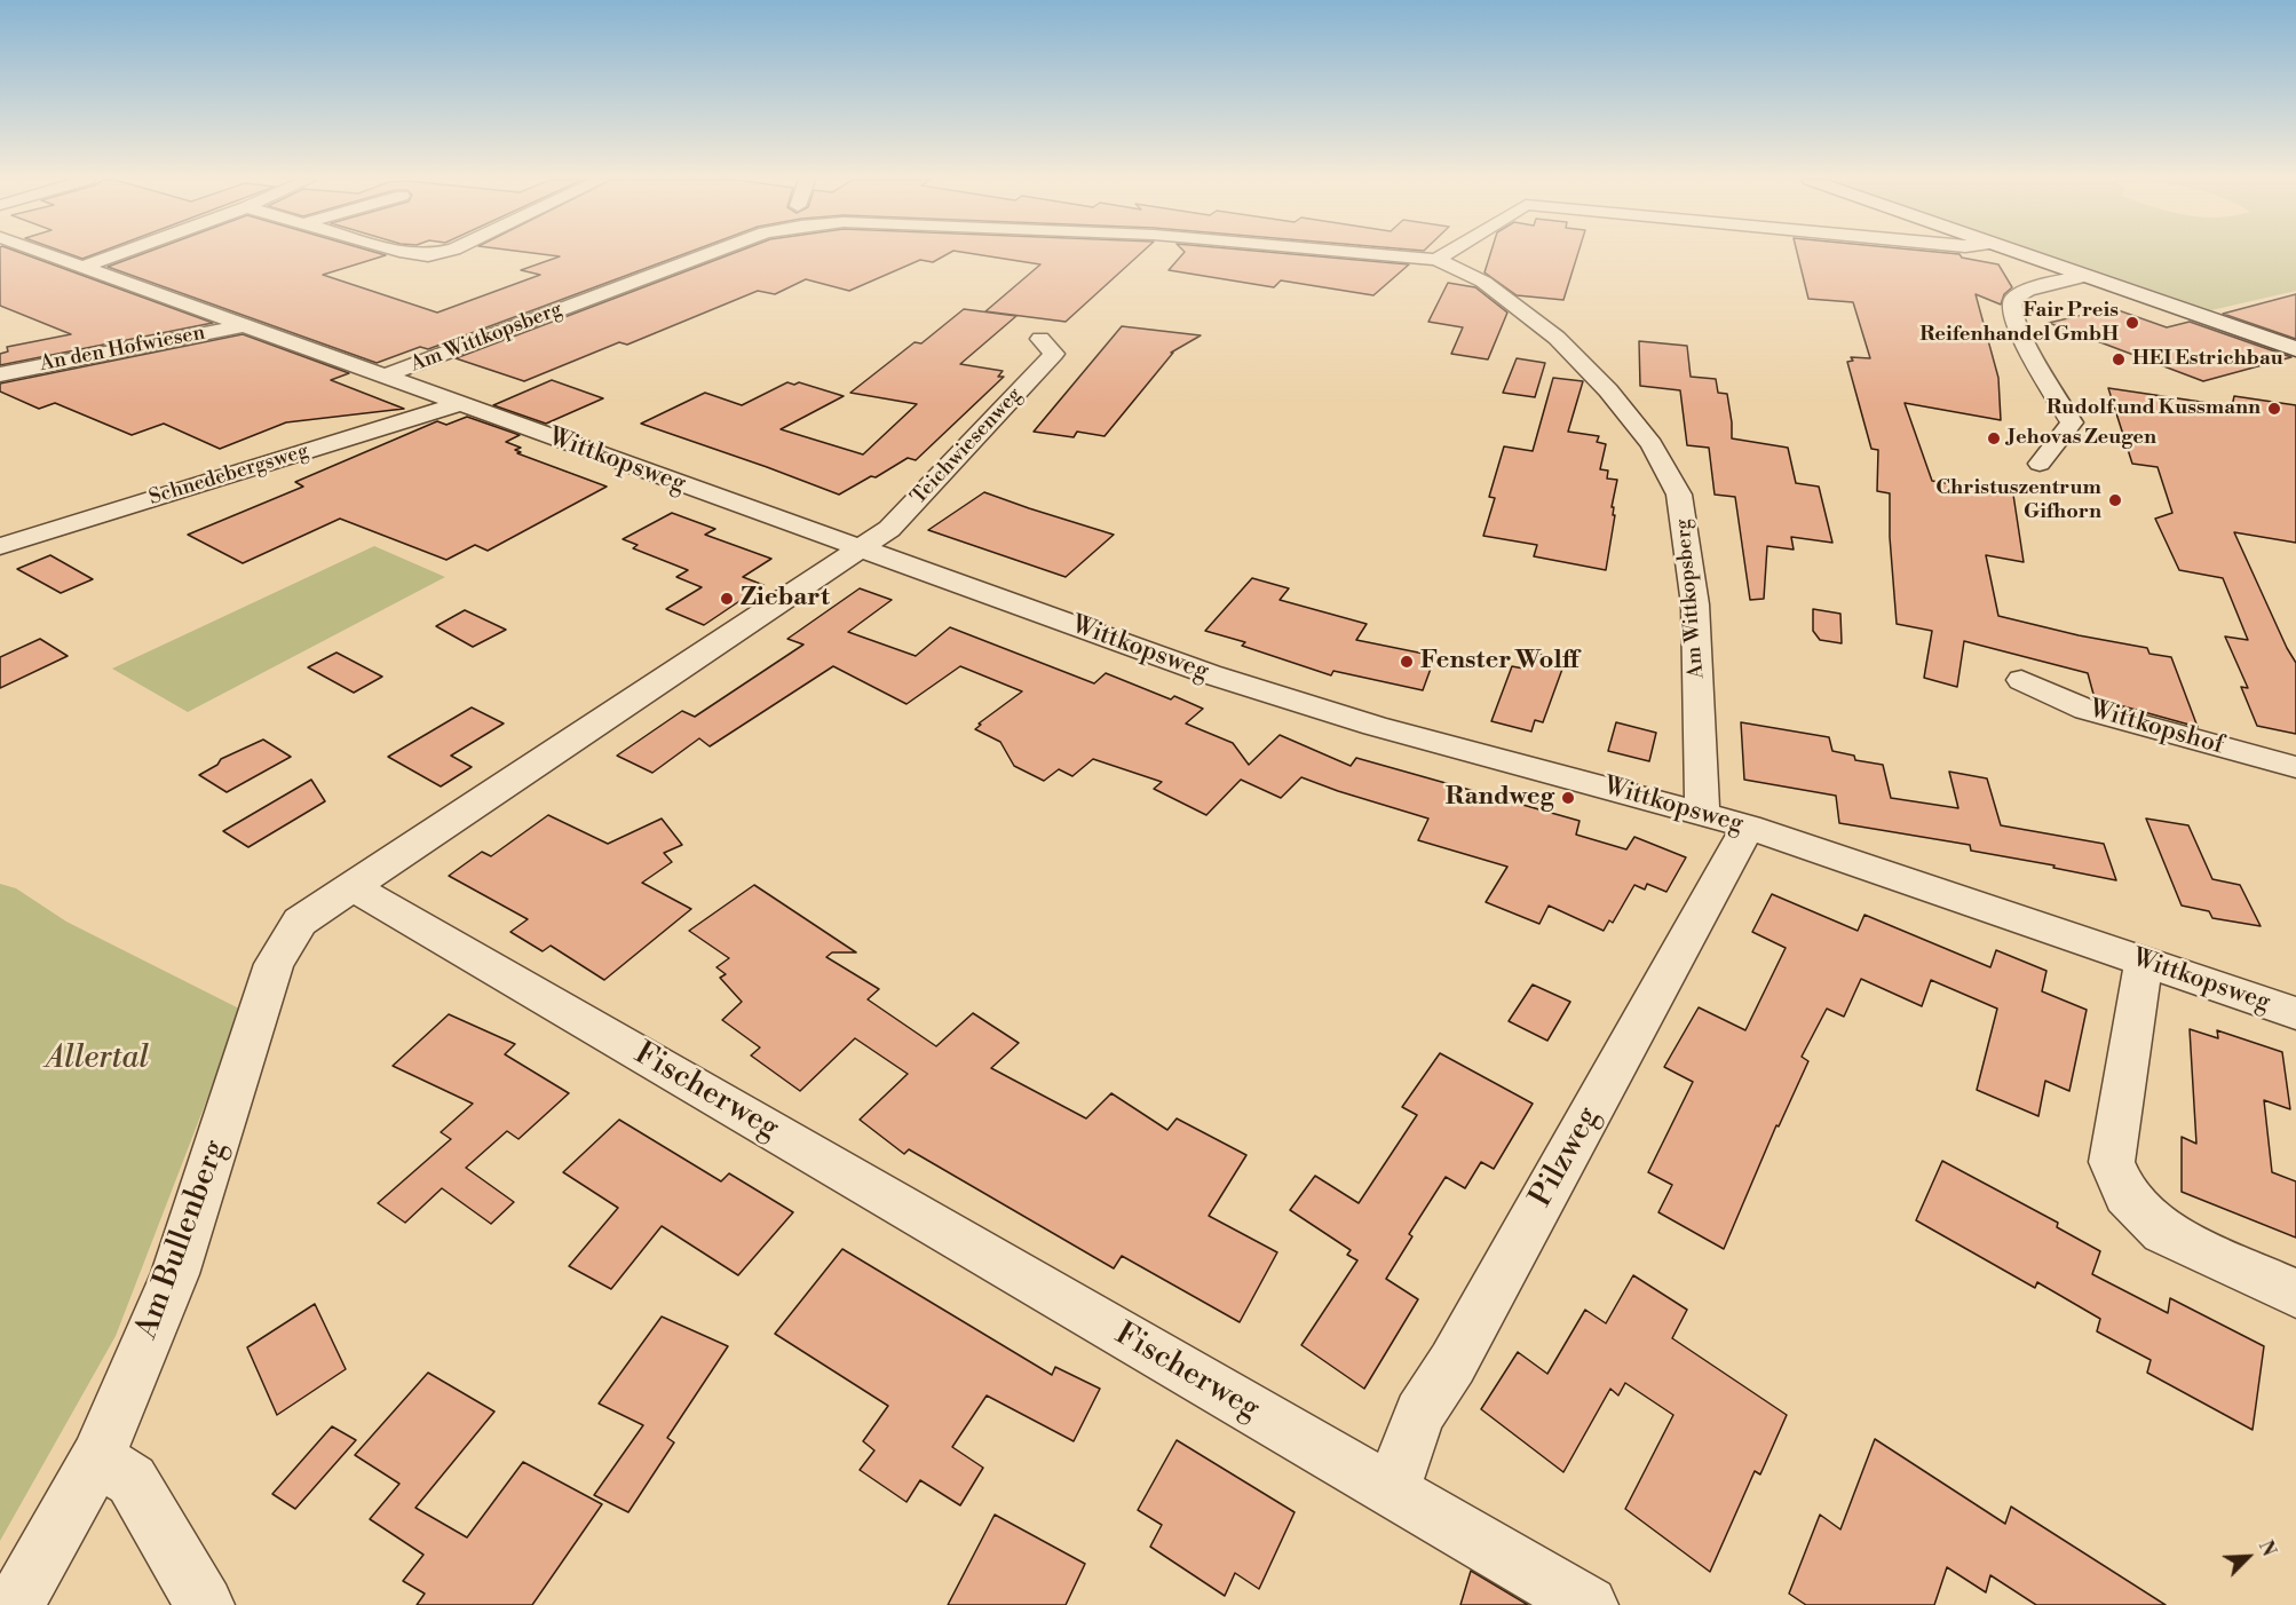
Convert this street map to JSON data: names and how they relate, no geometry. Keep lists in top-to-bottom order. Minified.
{"streets":{"street":["Am Wittkopsberg","An den Hofwiesen","Teichwiesenweg","Wittkopsweg","Schnedebergsweg","Wittkopshof","Fischerweg","Pilzweg","Am Bullenberg"]},"crossings":[["Am Wittkopsberg","Wittkopsweg"],["An den Hofwiesen","Wittkopsweg"],["Teichwiesenweg","Wittkopsweg"],["Wittkopsweg","Schnedebergsweg"],["Wittkopsweg","Pilzweg"],["Fischerweg","Pilzweg"],["Fischerweg","Am Bullenberg"]],"parks":["Allertal"],"places":["Fair Preis Reifenhandel GmbH","HEI Estrichbau","Rudolf und Kussmann","Jehovas Zeugen","Christuszentrum Gifhorn","Ziebart","Fenster Wolff","Randweg"],"north":"top right"}
